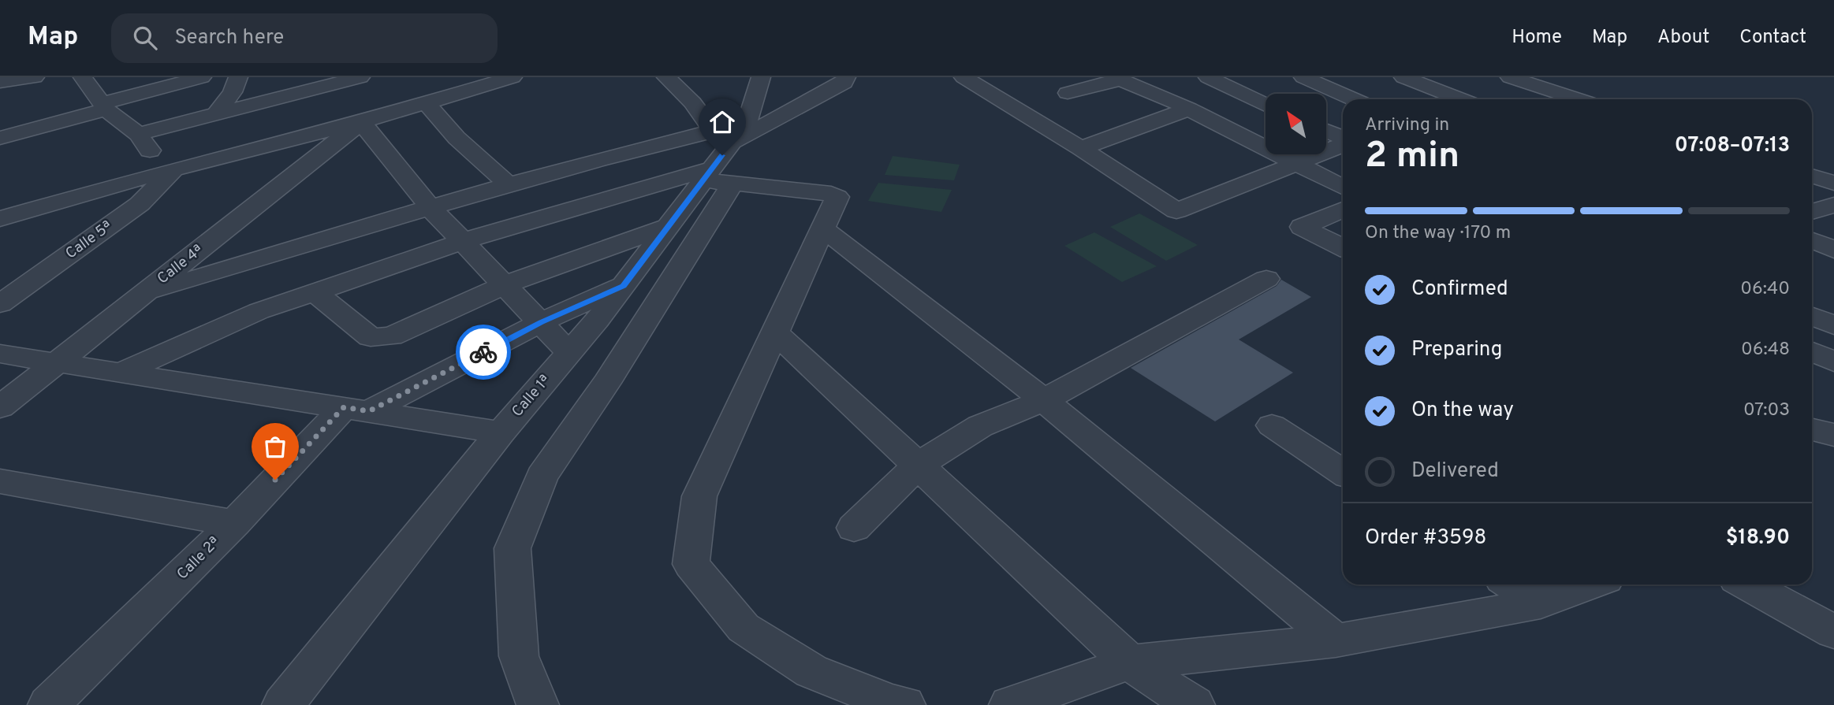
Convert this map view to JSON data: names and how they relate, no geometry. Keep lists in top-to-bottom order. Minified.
{"streets":{"street":["Calle 5ª","Calle 4ª","Calle 1ª","Calle 2ª"]},"crossings":[["Calle 1ª","Calle 2ª"]],"north":"top left","page":{"header":"Map","search":"Search here","nav":["Home","Map","About","Contact"],"heading":["2 min","Arriving in","07:08–07:13"],"panel":["Order #3598","$18.90"],"bar":"On the way · 170 m","list":[["Confirmed","06:40"],["Preparing","06:48"],["On the way","07:03"],"Delivered"]}}
